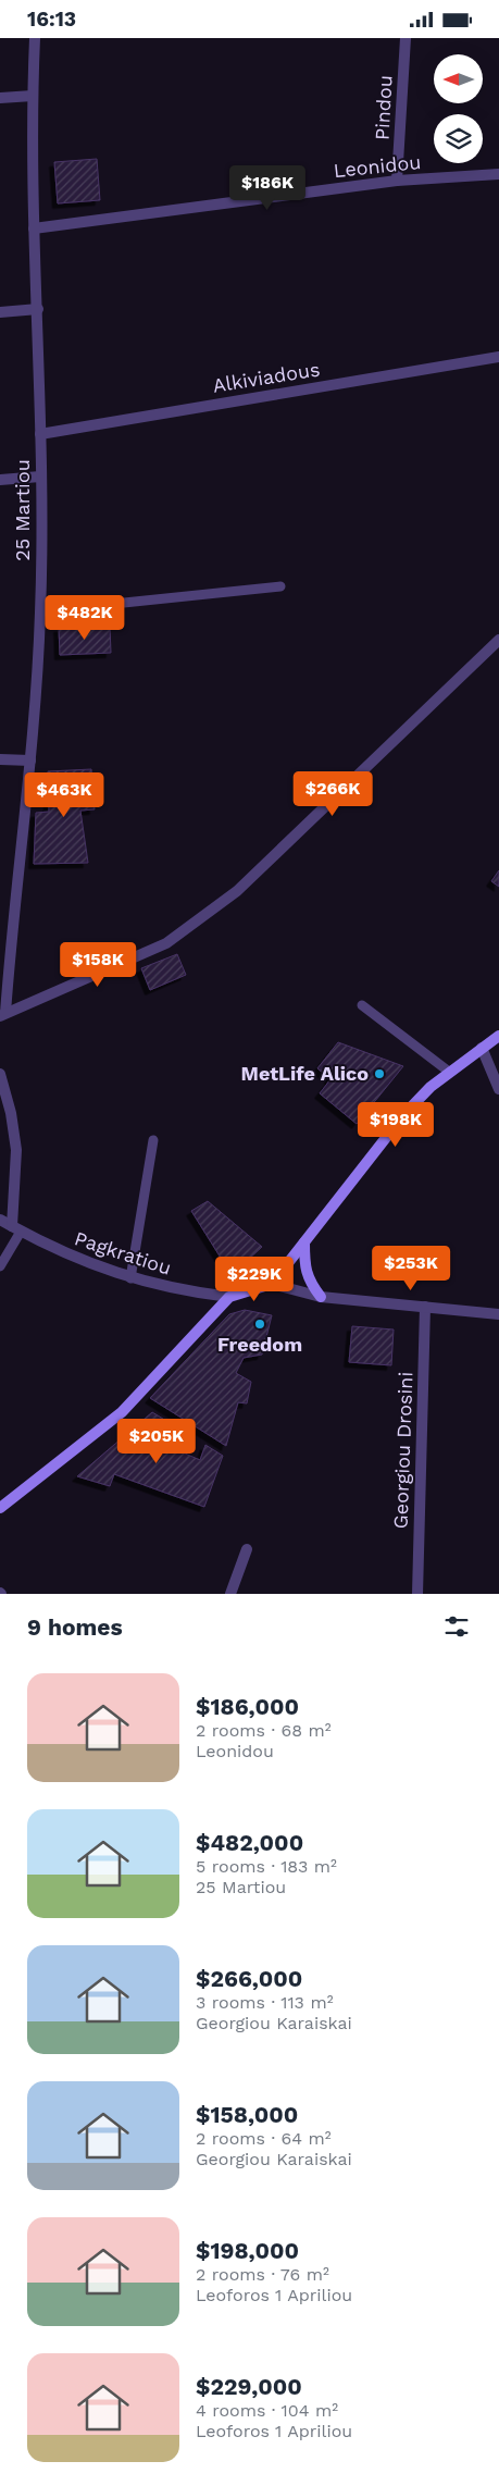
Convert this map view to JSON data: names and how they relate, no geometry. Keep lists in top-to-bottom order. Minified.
{"streets":{"street":["Pindou","Leonidou","Alkiviadous","25 Martiou","Pagkratiou","Georgiou Drosini"]},"crossings":[["Pindou","Leonidou"],["Leonidou","25 Martiou"],["Alkiviadous","25 Martiou"]],"places":["MetLife Alico","Freedom"],"north":"left","page":{"status":"16:13","price":["$186K","$482K","$266K","$463K","$158K","$198K","$253K","$229K","$205K"],"heading":"9 homes","list":[{"name":"$186,000","note":"2 rooms · 68 m² · Leonidou"},{"name":"$482,000","note":"5 rooms · 183 m² · 25 Martiou"},{"name":"$266,000","note":"3 rooms · 113 m² · Georgiou Karaiskai"},{"name":"$158,000","note":"2 rooms · 64 m² · Georgiou Karaiskai"},{"name":"$198,000","note":"2 rooms · 76 m² · Leoforos 1 Apriliou"},{"name":"$229,000","note":"4 rooms · 104 m² · Leoforos 1 Apriliou"}]}}
